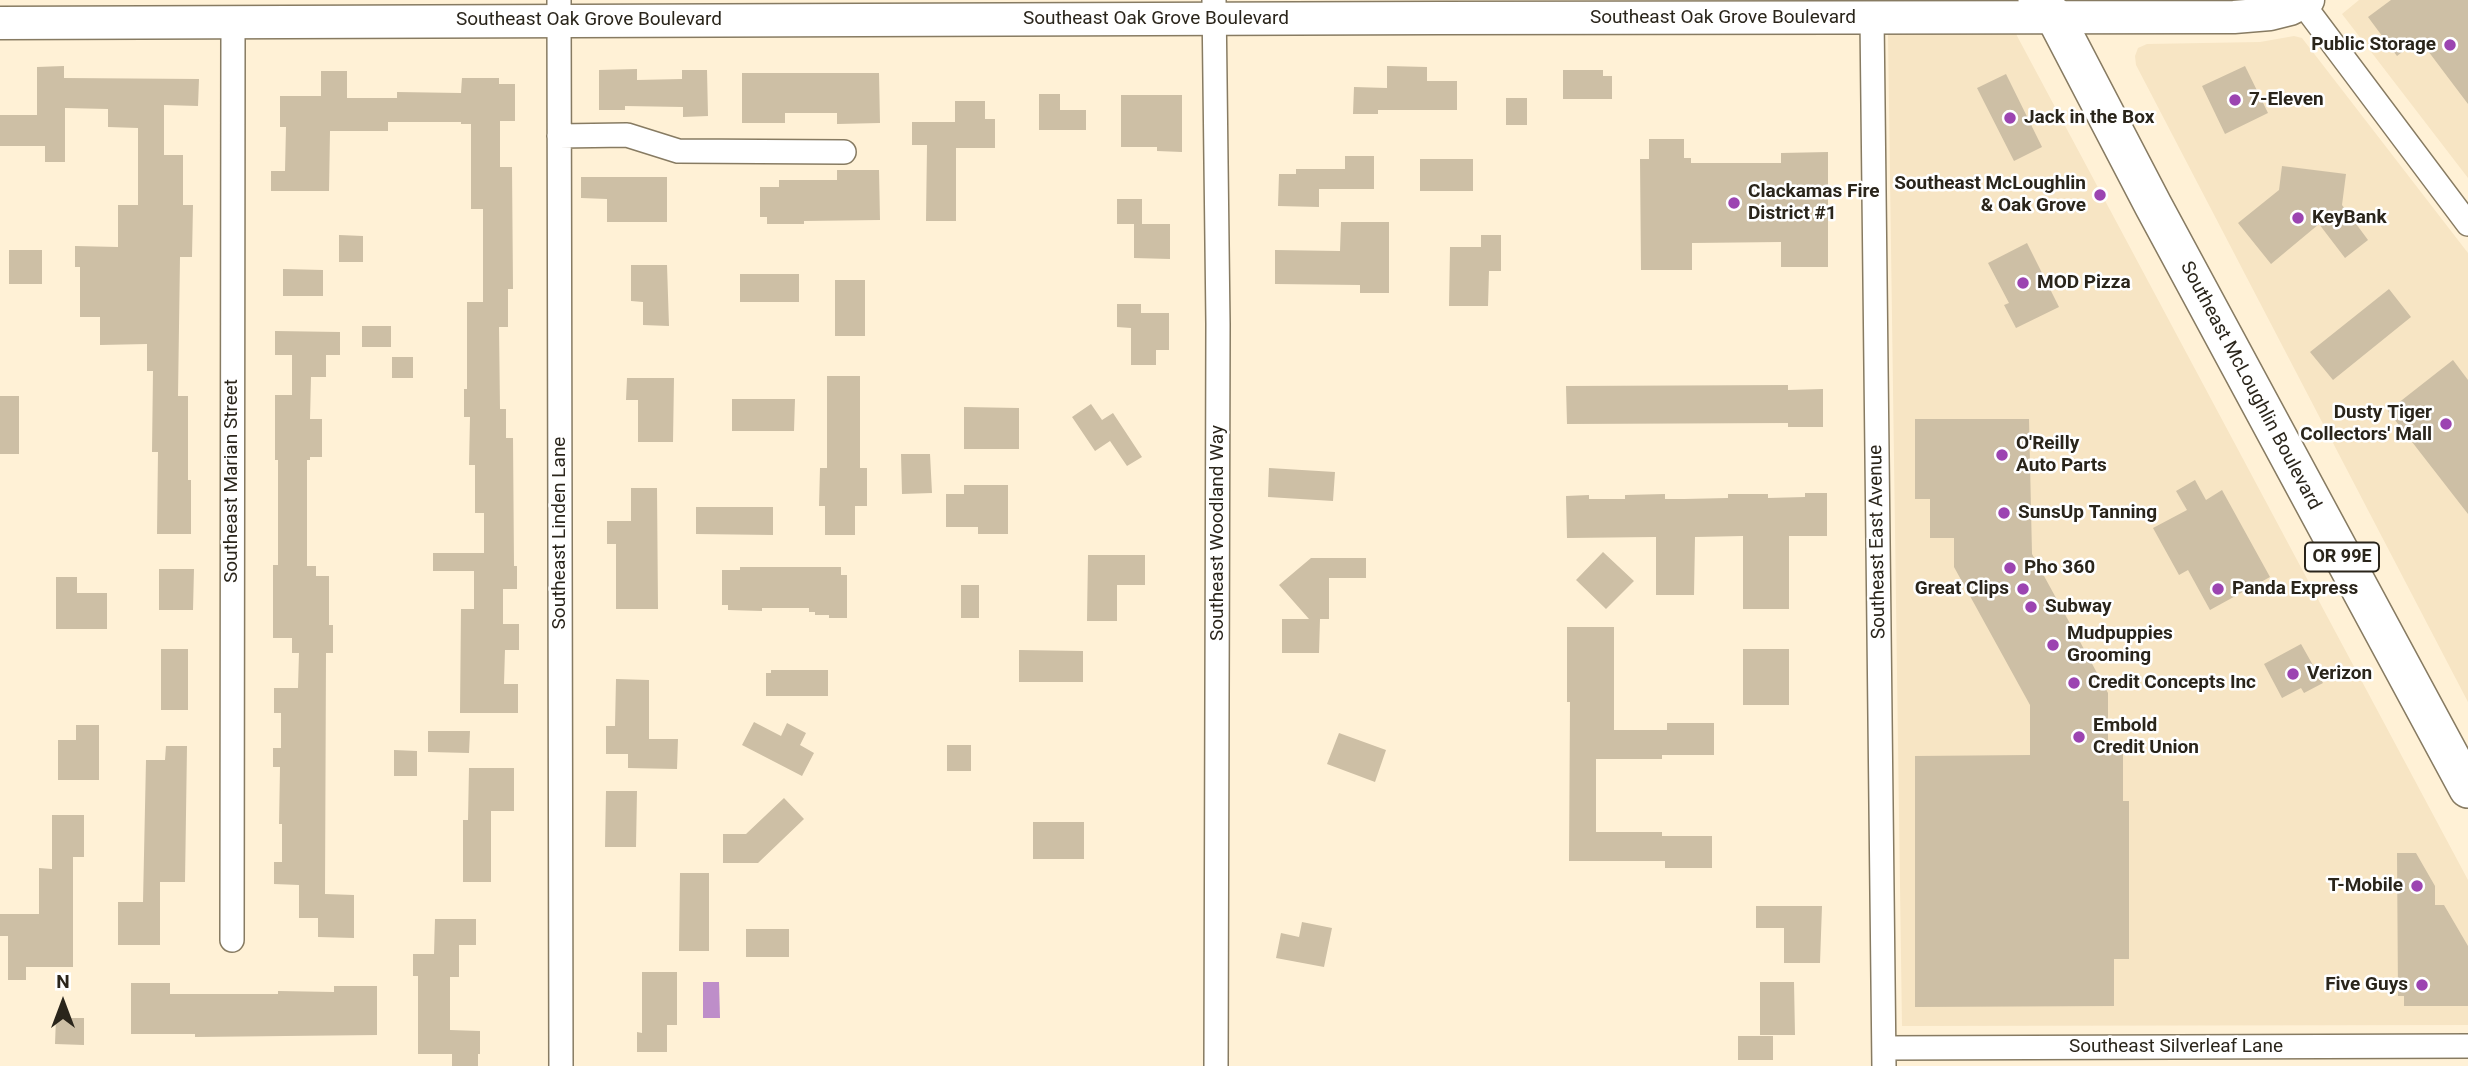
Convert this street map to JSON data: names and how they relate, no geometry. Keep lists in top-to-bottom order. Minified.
{"streets":{"main road":["Southeast McLoughlin Boulevard","OR 99E"],"street":["Southeast Oak Grove Boulevard","Southeast Marian Street","Southeast Linden Lane","Southeast Woodland Way","Southeast East Avenue","Southeast Silverleaf Lane"]},"crossings":[["Southeast Oak Grove Boulevard","Southeast McLoughlin Boulevard"],["Southeast Oak Grove Boulevard","Southeast Marian Street"],["Southeast Oak Grove Boulevard","Southeast Linden Lane"],["Southeast Oak Grove Boulevard","Southeast Woodland Way"],["Southeast Oak Grove Boulevard","Southeast East Avenue"],["Southeast East Avenue","Southeast Silverleaf Lane"]],"places":["Public Storage","7-Eleven","Jack in the Box","Southeast McLoughlin & Oak Grove","Clackamas Fire District #1","KeyBank","MOD Pizza","Dusty Tiger Collectors' Mall","O'Reilly Auto Parts","SunsUp Tanning","Pho 360","Great Clips","Panda Express","Subway","Mudpuppies Grooming","Verizon","Credit Concepts Inc","Embold Credit Union","T-Mobile","Five Guys"],"north":"top"}
